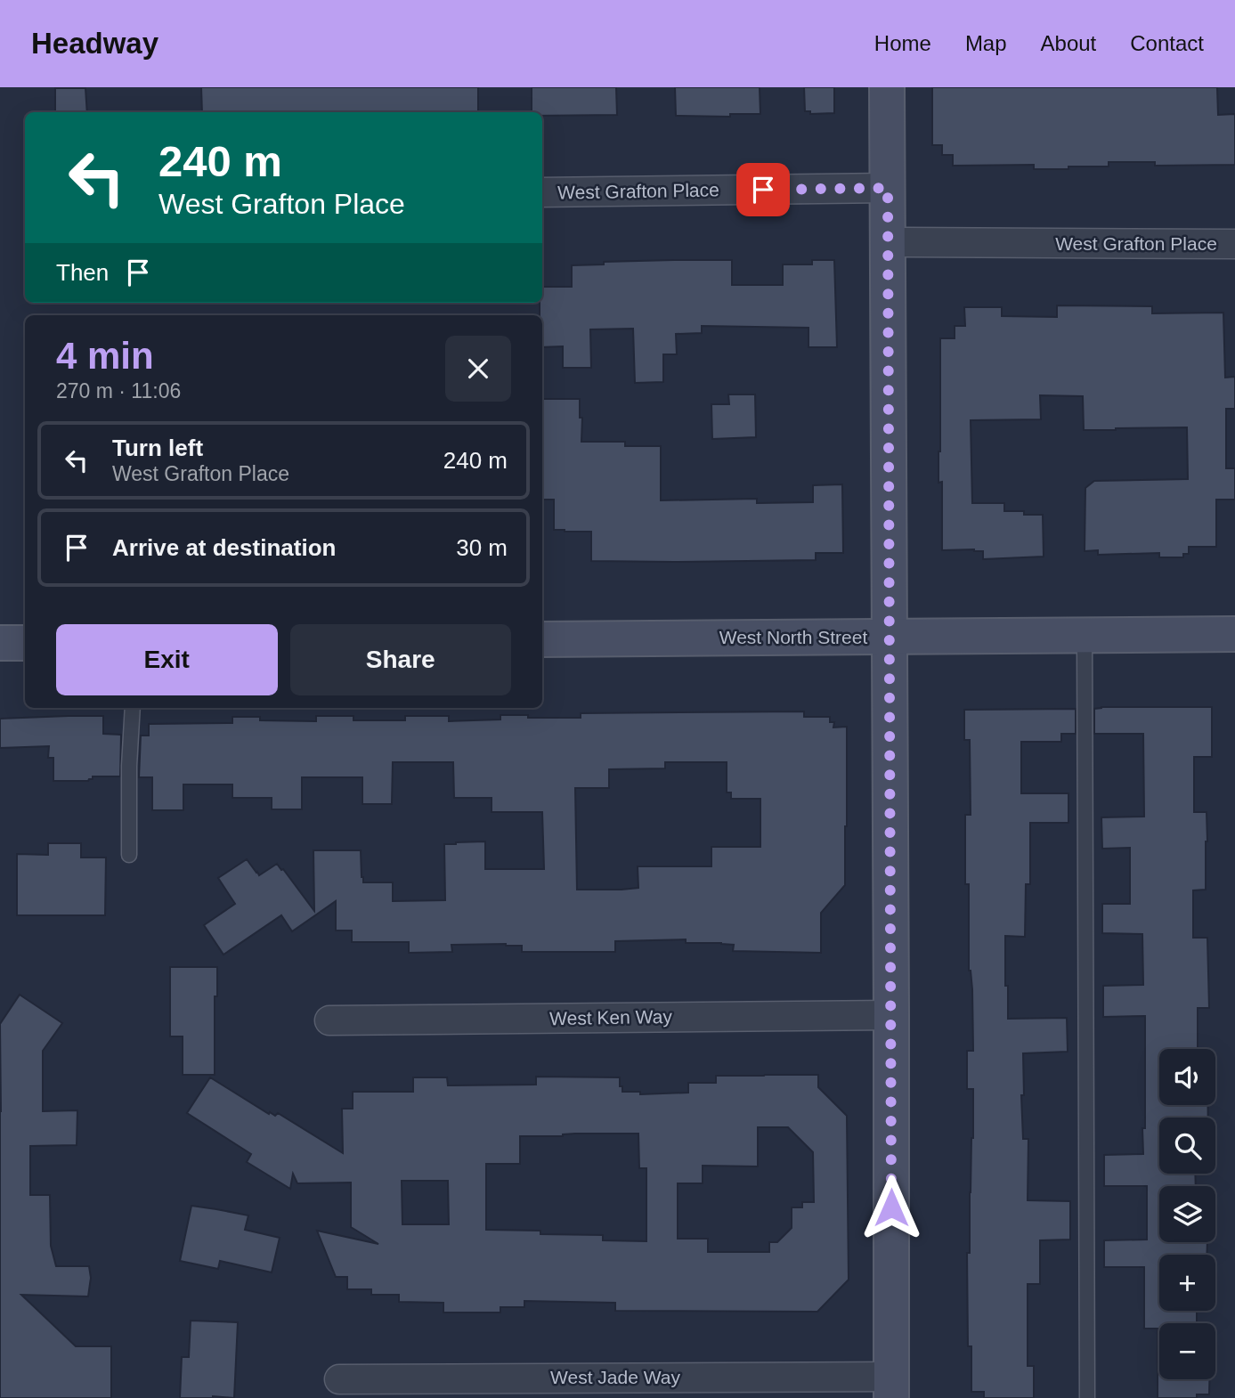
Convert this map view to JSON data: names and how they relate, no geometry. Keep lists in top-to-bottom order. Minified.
{"streets":{"street":["West Grafton Place","West North Street","West Ken Way","West Jade Way"]},"page":{"header":"Headway","nav":["Home","Map","About","Contact"],"turn":["240 m","West Grafton Place"],"then":"Then","heading":["4 min","270 m · 11:06"],"list":[{"name":"Turn left","note":"West Grafton Place","value":"240 m"},{"name":"Arrive at destination","value":"30 m"}],"buttons":["Exit","Share"],"map_buttons":["+","−"]}}
